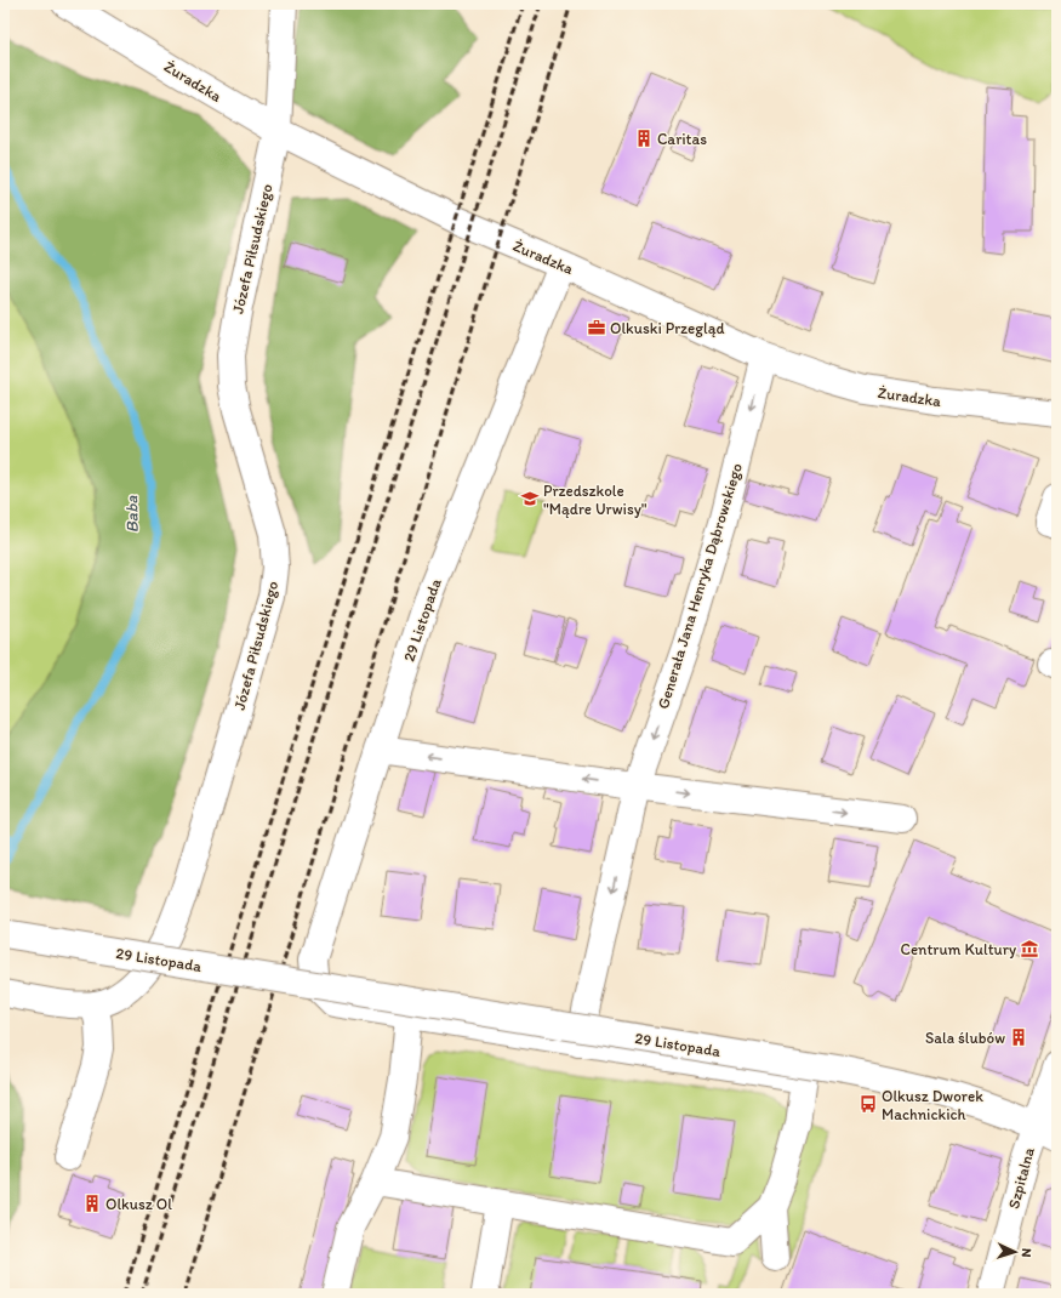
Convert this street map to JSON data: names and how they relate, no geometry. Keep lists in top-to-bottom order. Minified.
{"streets":{"street":["Żuradzka","Józefa Piłsudskiego","Generała Jana Henryka Dąbrowskiego","29 Listopada","Szpitalna"]},"crossings":[["Żuradzka","Józefa Piłsudskiego"],["Żuradzka","Generała Jana Henryka Dąbrowskiego"],["Żuradzka","29 Listopada"],["Generała Jana Henryka Dąbrowskiego","29 Listopada"],["29 Listopada","Szpitalna"]],"one_way":["Generała Jana Henryka Dąbrowskiego"],"water":["Baba"],"places":{"building":["Caritas","Sala ślubów","Olkusz Ol"],"office":["Olkuski Przegląd"],"school or university":["Przedszkole \"Mądre Urwisy\""],"museum":["Centrum Kultury"],"bus stop":["Olkusz Dworek Machnickich"]},"north":"right"}
